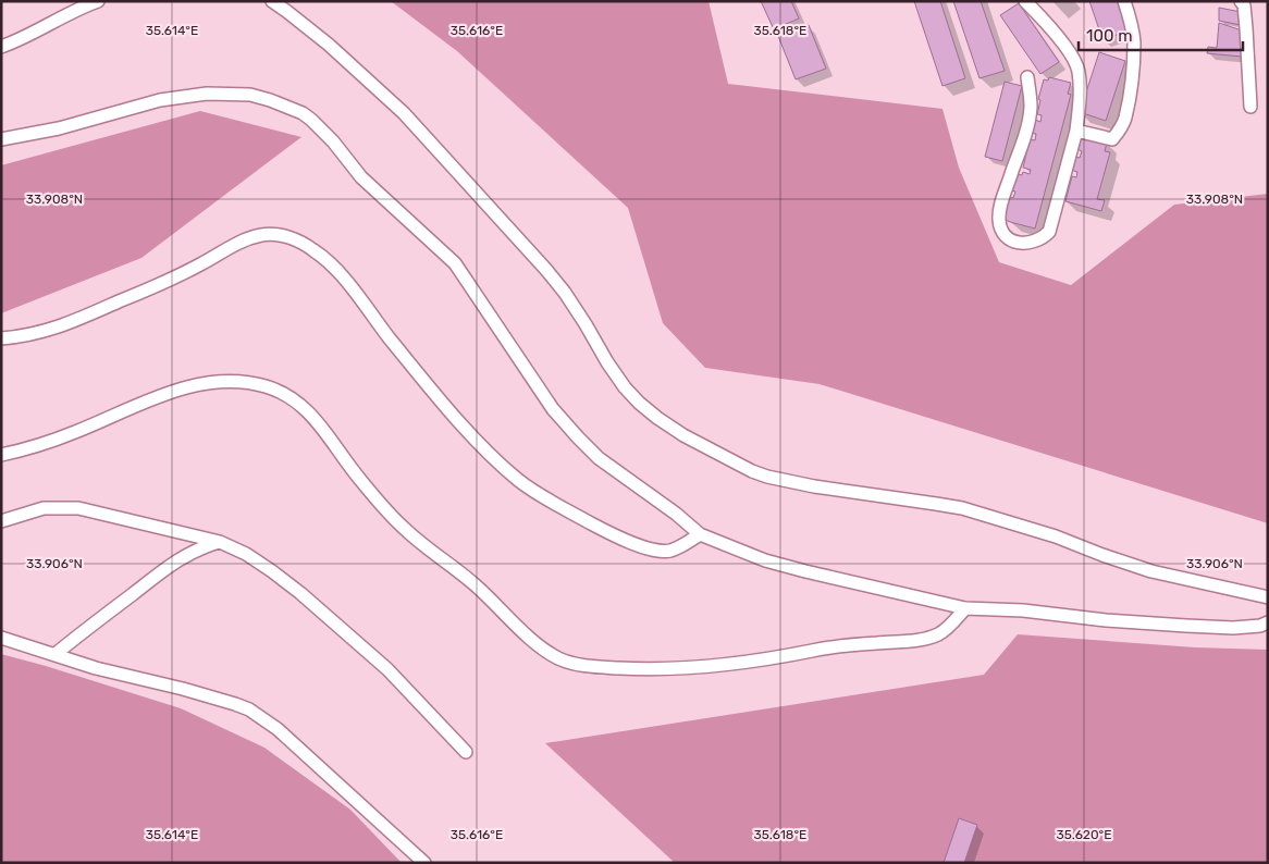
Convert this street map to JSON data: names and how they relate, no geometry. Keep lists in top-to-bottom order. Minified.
{"scale_bar":"100 m","coordinates":["35.614°E","35.616°E","35.618°E","33.908°N","33.906°N","35.620°E"]}
